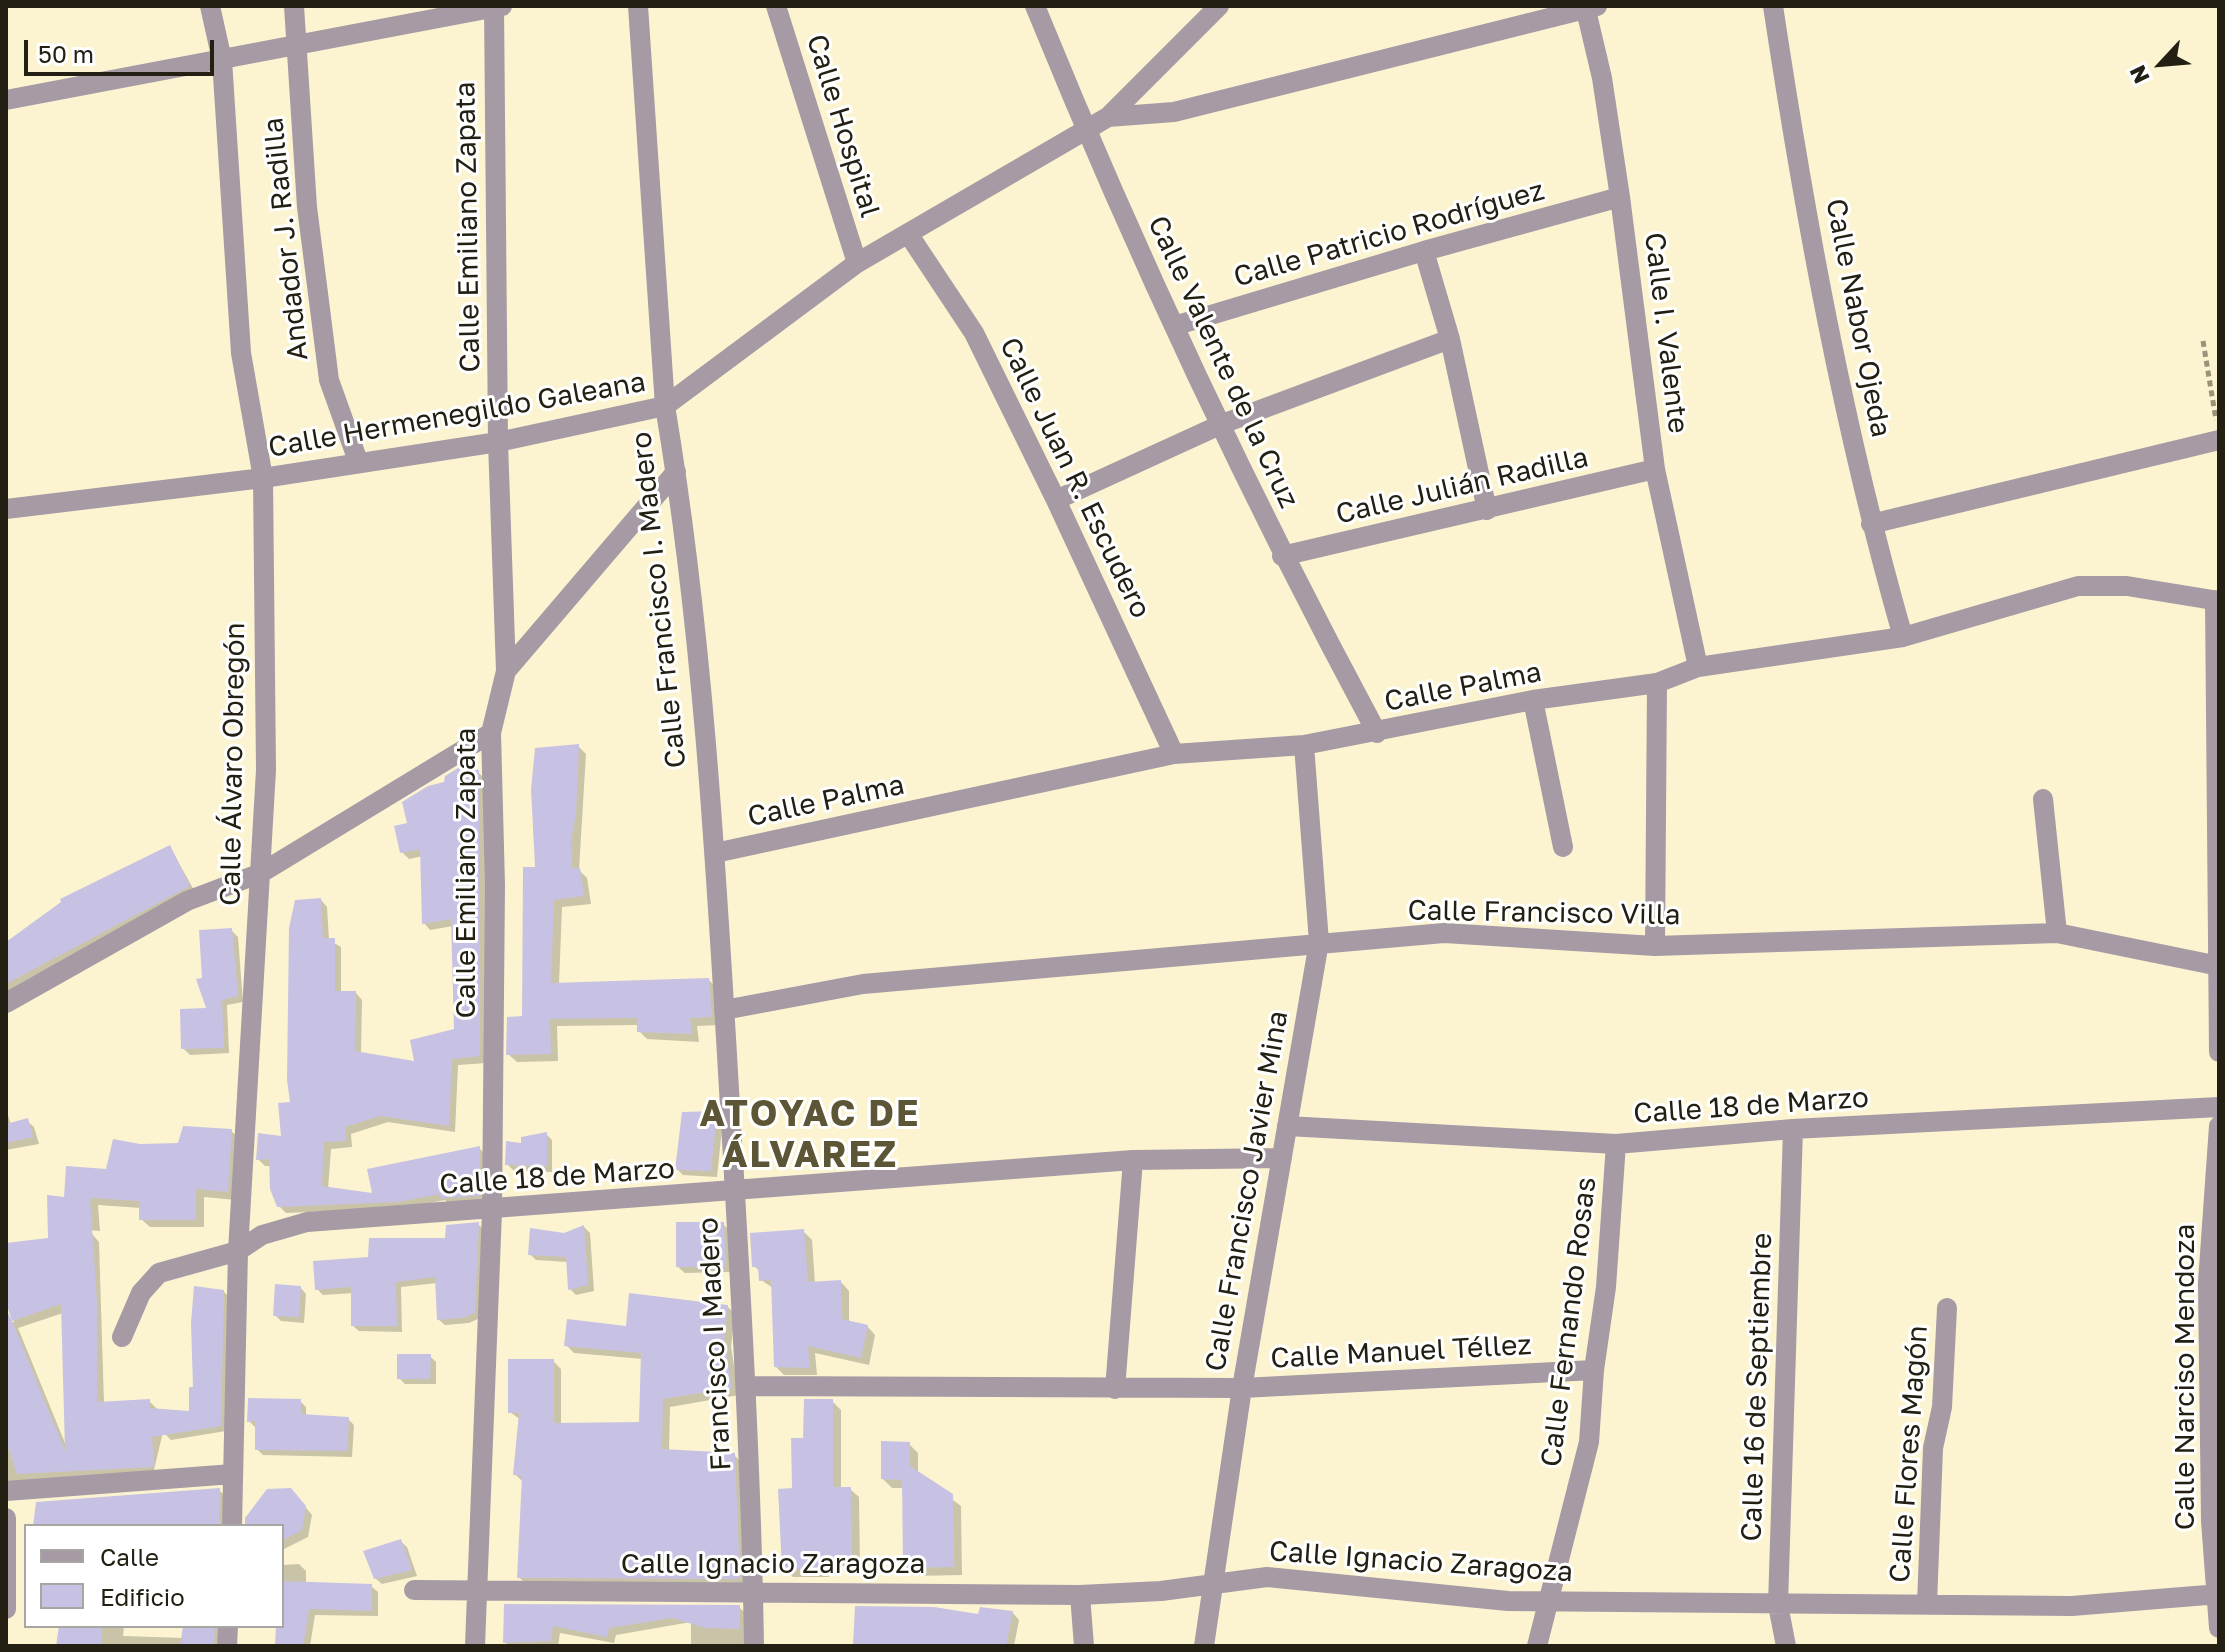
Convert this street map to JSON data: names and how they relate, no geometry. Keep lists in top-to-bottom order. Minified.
{"streets":{"street":["Calle Hospital","Calle Emiliano Zapata","Calle Patricio Rodríguez","Andador J. Radilla","Calle Nabor Ojeda","Calle I. Valente","Calle Valente de la Cruz","Calle Hermenegildo Galeana","Calle Juan R. Escudero","Calle Julián Radilla","Calle Francisco I. Madero","Calle Palma","Calle Álvaro Obregón","Calle Francisco Villa","Calle 18 de Marzo","Calle Francisco Javier Mina","Calle Fernando Rosas","Francisco I Madero","Calle Manuel Téllez","Calle Narciso Mendoza","Calle 16 de Septiembre","Calle Flores Magón","Calle Ignacio Zaragoza"]},"crossings":[["Calle Hospital","Calle Hermenegildo Galeana"],["Calle Emiliano Zapata","Calle Hermenegildo Galeana"],["Calle Emiliano Zapata","Calle 18 de Marzo"],["Calle Emiliano Zapata","Calle Ignacio Zaragoza"],["Calle Patricio Rodríguez","Calle I. Valente"],["Calle Patricio Rodríguez","Calle Valente de la Cruz"],["Andador J. Radilla","Calle Hermenegildo Galeana"],["Calle Nabor Ojeda","Calle Palma"],["Calle I. Valente","Calle Julián Radilla"],["Calle I. Valente","Calle Palma"],["Calle Valente de la Cruz","Calle Hermenegildo Galeana"],["Calle Valente de la Cruz","Calle Julián Radilla"],["Calle Valente de la Cruz","Calle Palma"],["Calle Hermenegildo Galeana","Calle Juan R. Escudero"],["Calle Hermenegildo Galeana","Calle Francisco I. Madero"],["Calle Hermenegildo Galeana","Calle Álvaro Obregón"],["Calle Juan R. Escudero","Calle Palma"],["Calle Francisco I. Madero","Calle Palma"],["Calle Francisco I. Madero","Francisco I Madero"],["Calle Palma","Calle Francisco Javier Mina"],["Calle Palma","Francisco I Madero"],["Calle Álvaro Obregón","Calle 18 de Marzo"],["Calle Francisco Villa","Calle Francisco Javier Mina"],["Calle Francisco Villa","Francisco I Madero"],["Calle 18 de Marzo","Calle Francisco Javier Mina"],["Calle 18 de Marzo","Calle Fernando Rosas"],["Calle 18 de Marzo","Francisco I Madero"],["Calle 18 de Marzo","Calle 16 de Septiembre"],["Calle Francisco Javier Mina","Calle Manuel Téllez"],["Calle Francisco Javier Mina","Calle Ignacio Zaragoza"],["Calle Fernando Rosas","Calle Manuel Téllez"],["Calle Fernando Rosas","Calle Ignacio Zaragoza"],["Francisco I Madero","Calle Manuel Téllez"],["Francisco I Madero","Calle Ignacio Zaragoza"],["Calle Narciso Mendoza","Calle Ignacio Zaragoza"],["Calle 16 de Septiembre","Calle Ignacio Zaragoza"],["Calle Flores Magón","Calle Ignacio Zaragoza"]],"districts":["ATOYAC DE ÁLVAREZ"],"legend":["Calle","Edificio"],"scale_bar":"50 m","north":"bottom left"}
